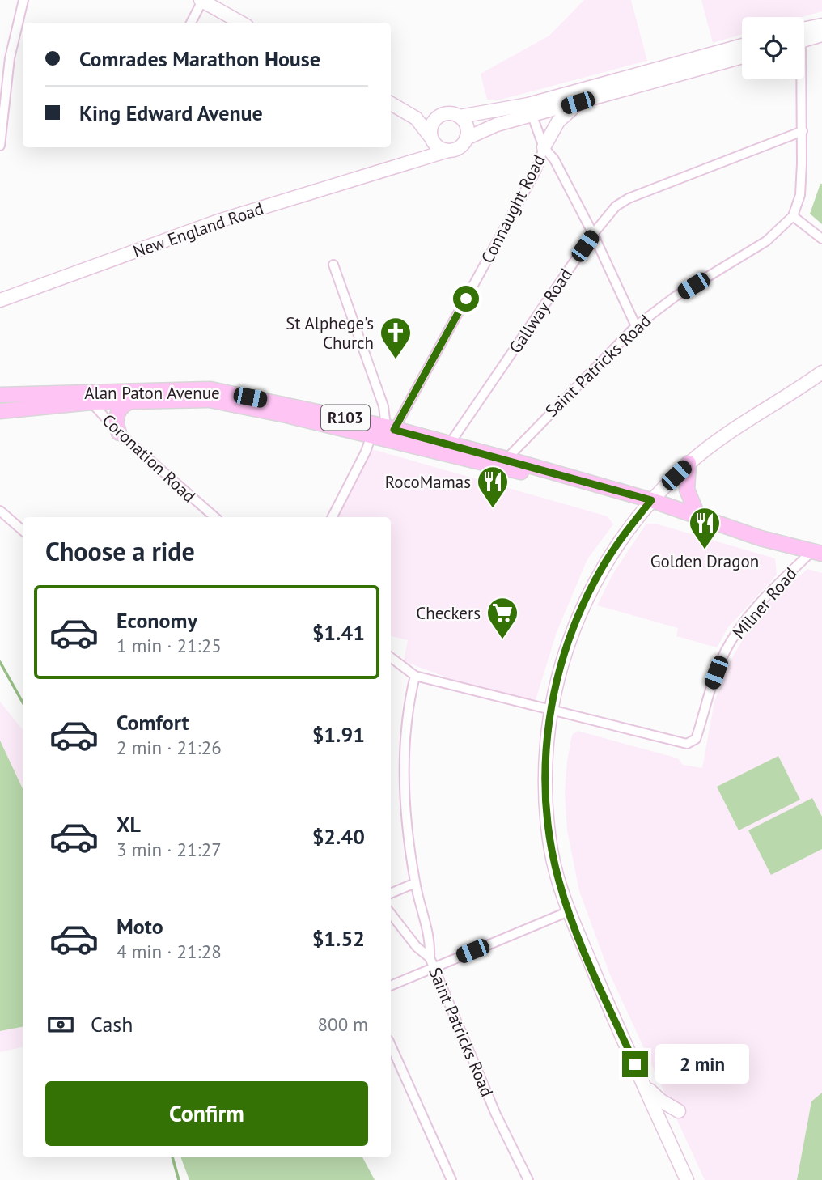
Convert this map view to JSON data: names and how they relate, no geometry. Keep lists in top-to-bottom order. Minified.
{"streets":{"main road":["Alan Paton Avenue","R103"],"street":["Connaught Road","New England Road","Gallway Road","Saint Patricks Road","Coronation Road","Milner Road"]},"crossings":[["Connaught Road","Alan Paton Avenue"],["Gallway Road","Alan Paton Avenue"],["Saint Patricks Road","Alan Paton Avenue"],["Alan Paton Avenue","Coronation Road"],["Alan Paton Avenue","Milner Road"]],"places":{"church":["St Alphege's Church"],"restaurant":["RocoMamas","Golden Dragon"],"supermarket":["Checkers"]},"page":{"banner":["Comrades Marathon House","King Edward Avenue"],"heading":"Choose a ride","list":[{"name":"Economy","note":"1 min · 21:25","value":"$1.41"},{"name":"Comfort","note":"2 min · 21:26","value":"$1.91"},{"name":"XL","note":"3 min · 21:27","value":"$2.40"},{"name":"Moto","note":"4 min · 21:28","value":"$1.52"}],"pay":["Cash","800 m"],"bubble":"2 min","buttons":"Confirm"}}
